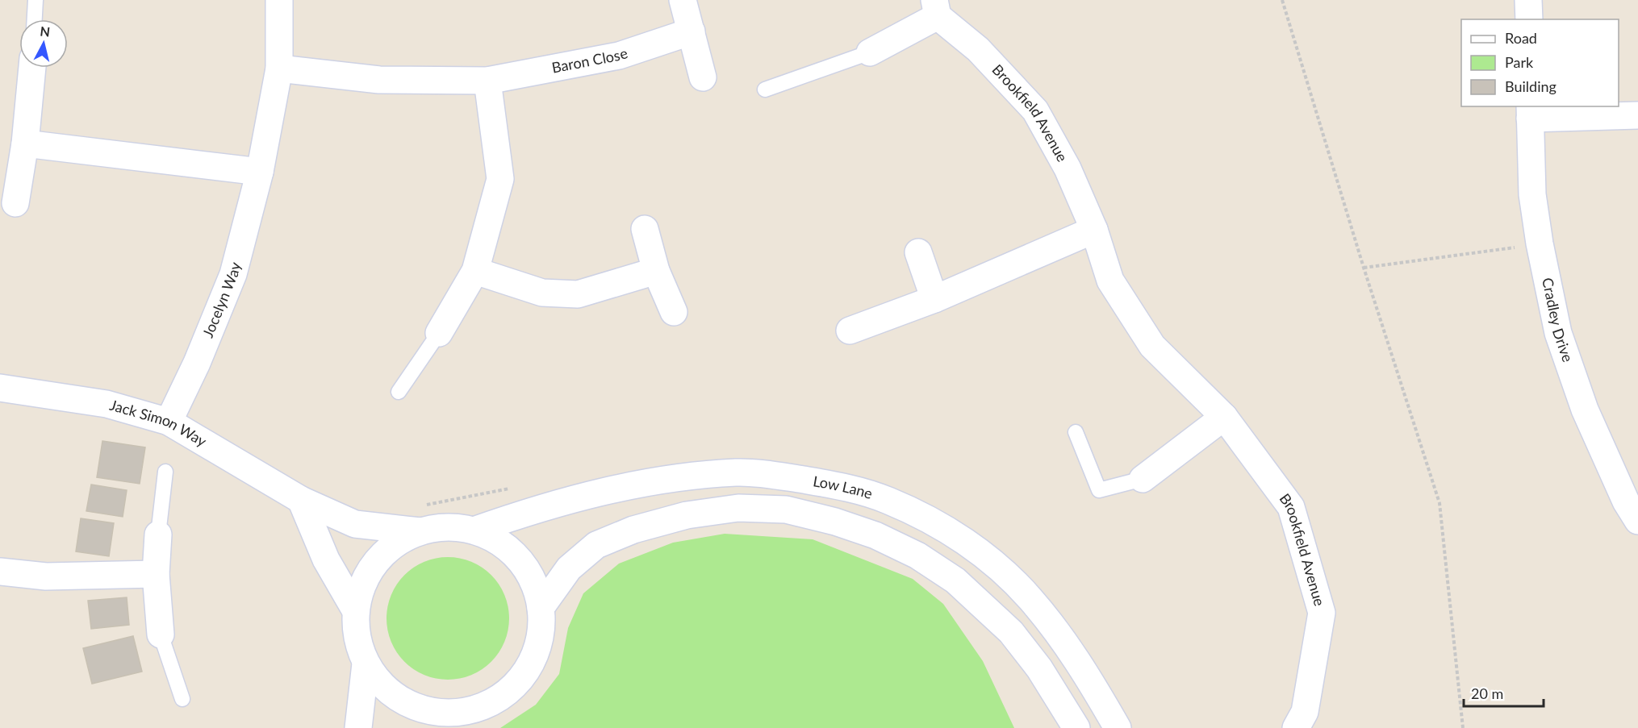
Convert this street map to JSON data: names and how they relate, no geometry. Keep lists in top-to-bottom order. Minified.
{"streets":{"street":["Baron Close","Brookfield Avenue","Jocelyn Way","Cradley Drive","Jack Simon Way","Low Lane"]},"crossings":[["Baron Close","Jocelyn Way"],["Jocelyn Way","Jack Simon Way"]],"legend":["Road","Park","Building"],"scale_bar":"20 m","north":"top"}
